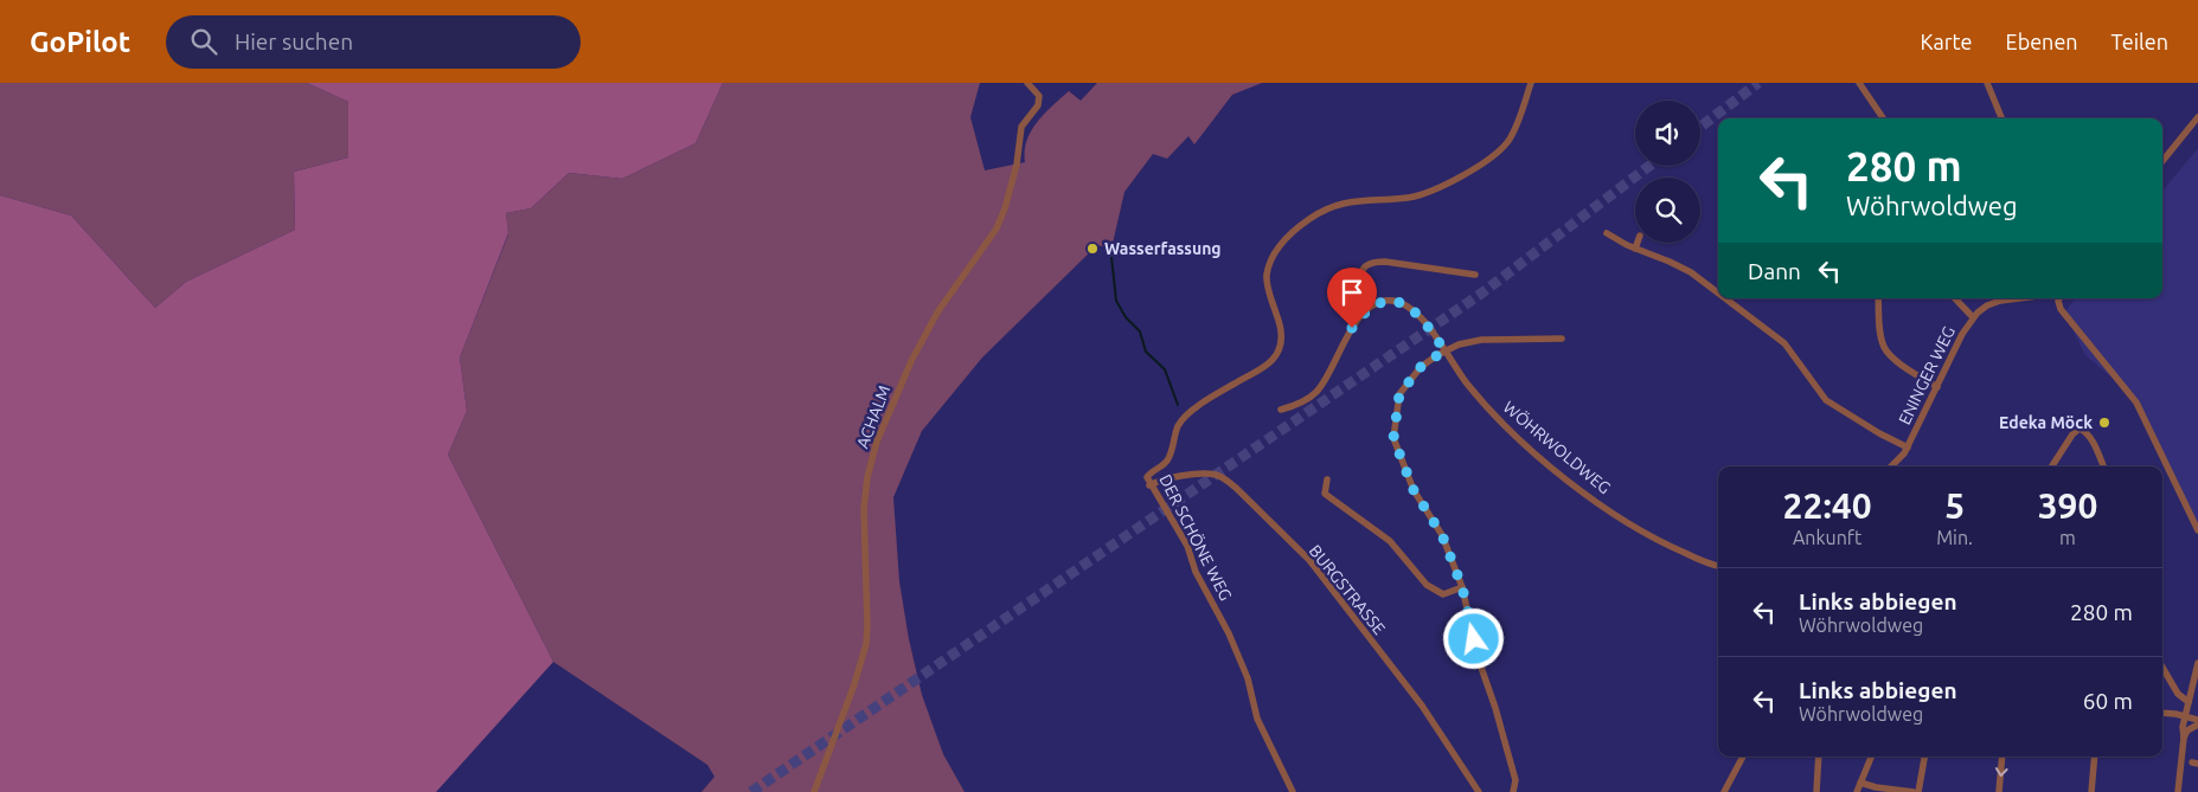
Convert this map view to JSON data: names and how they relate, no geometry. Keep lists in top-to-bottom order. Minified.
{"streets":{"street":["ENINGER WEG","ACHALM","WÖHRWOLDWEG","DER SCHÖNE WEG","BURGSTRASSE"]},"crossings":[["DER SCHÖNE WEG","BURGSTRASSE"]],"places":["Wasserfassung","Edeka Möck"],"page":{"header":"GoPilot","search":"Hier suchen","nav":["Karte","Ebenen","Teilen"],"turn":["280 m","Wöhrwoldweg"],"then":"Dann","eta":["22:40","Ankunft","5","Min.","390","m"],"list":[{"name":"Links abbiegen","note":"Wöhrwoldweg","value":"280 m"},{"name":"Links abbiegen","note":"Wöhrwoldweg","value":"60 m"}]}}
